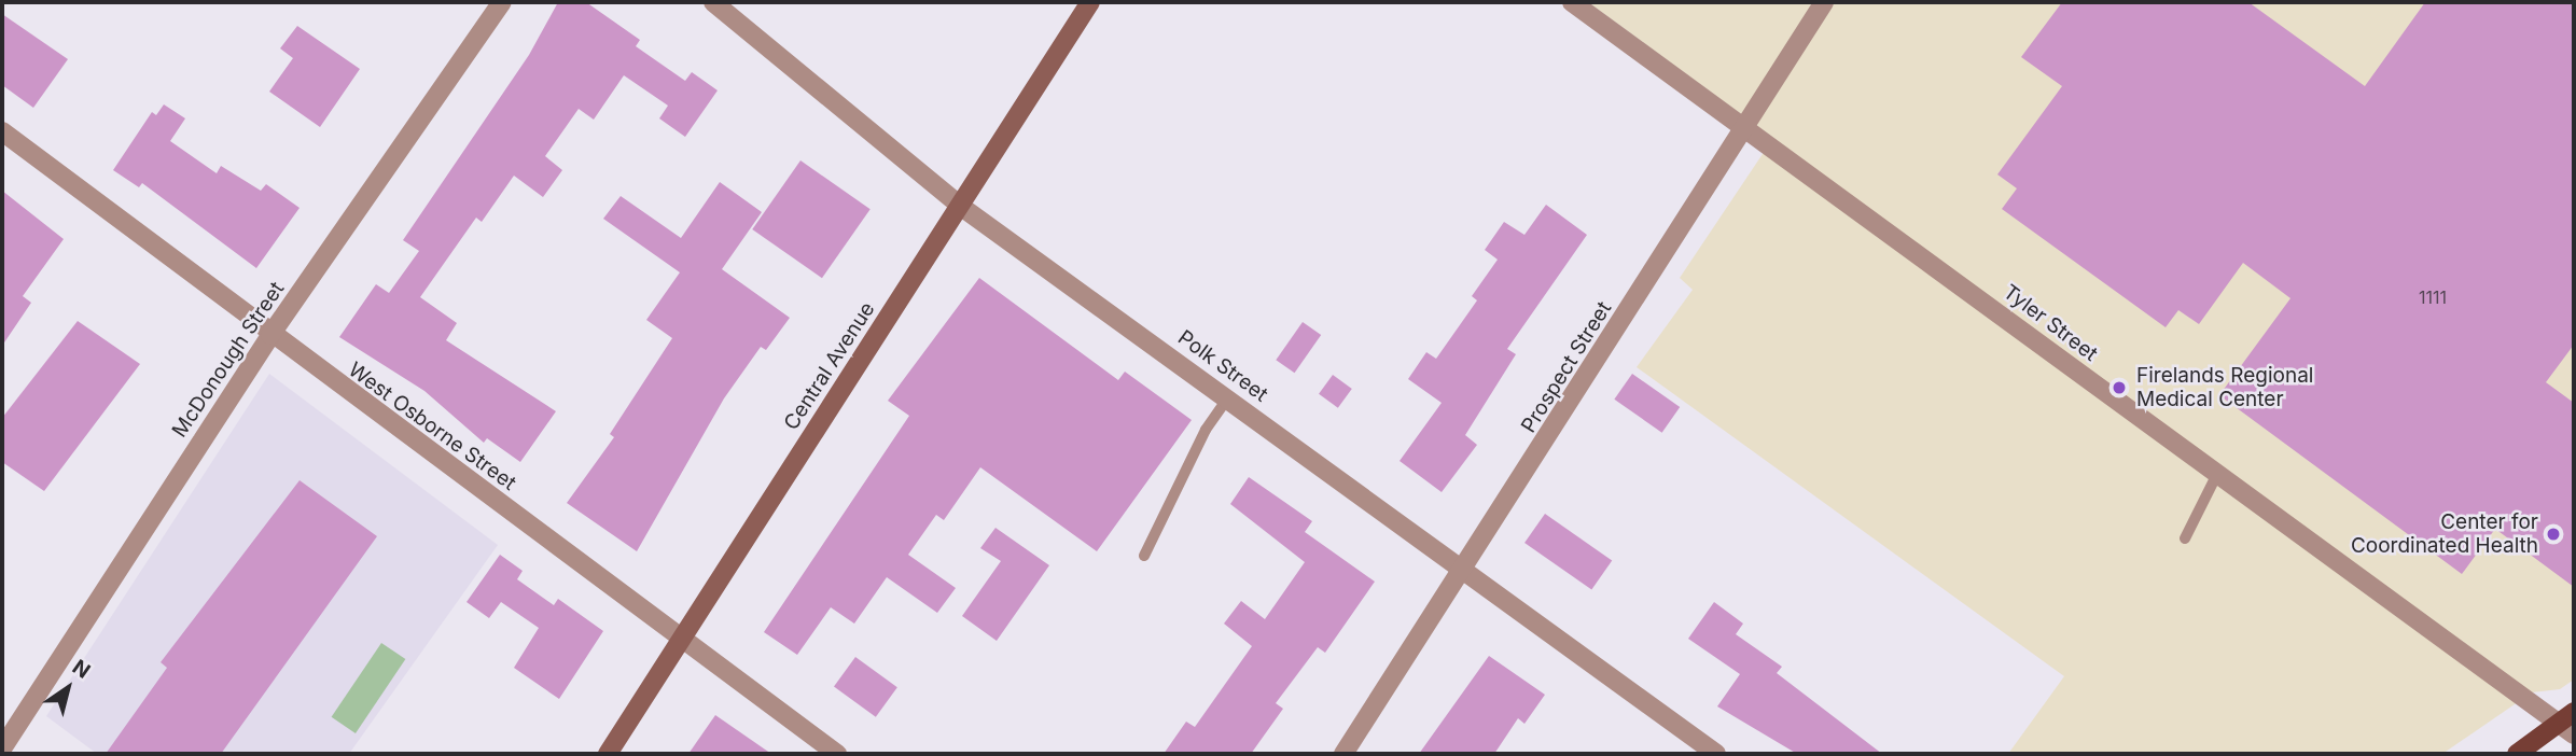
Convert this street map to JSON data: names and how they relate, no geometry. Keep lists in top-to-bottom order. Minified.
{"streets":{"street":["Tyler Street","McDonough Street","Central Avenue","Polk Street","Prospect Street","West Osborne Street"]},"crossings":[["Tyler Street","Prospect Street"],["McDonough Street","West Osborne Street"],["Central Avenue","Polk Street"],["Central Avenue","West Osborne Street"],["Polk Street","Prospect Street"]],"places":["Firelands Regional Medical Center","Center for Coordinated Health"],"house_numbers":["1111"],"north":"top right"}
